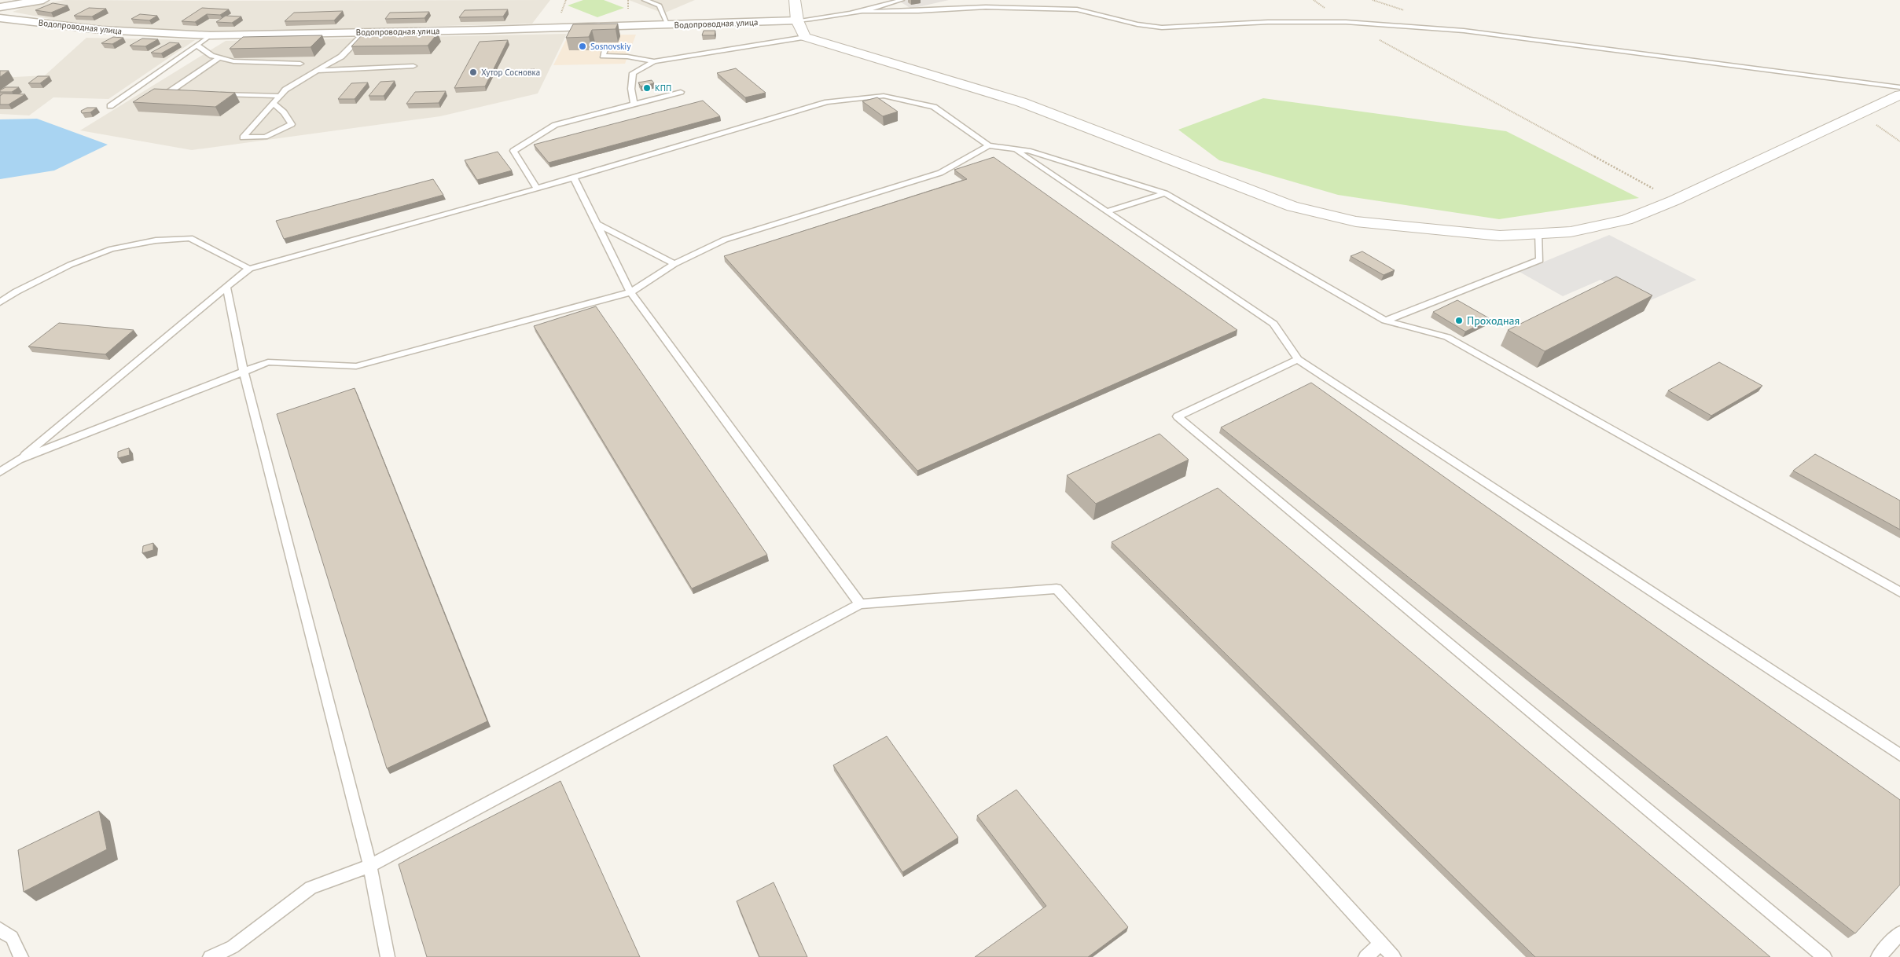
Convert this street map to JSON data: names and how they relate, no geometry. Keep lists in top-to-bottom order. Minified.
{"streets":{"street":["Водопроводная улица"]},"places":["Sosnovskiy","Хутор Сосновка","КПП","Проходная"]}
